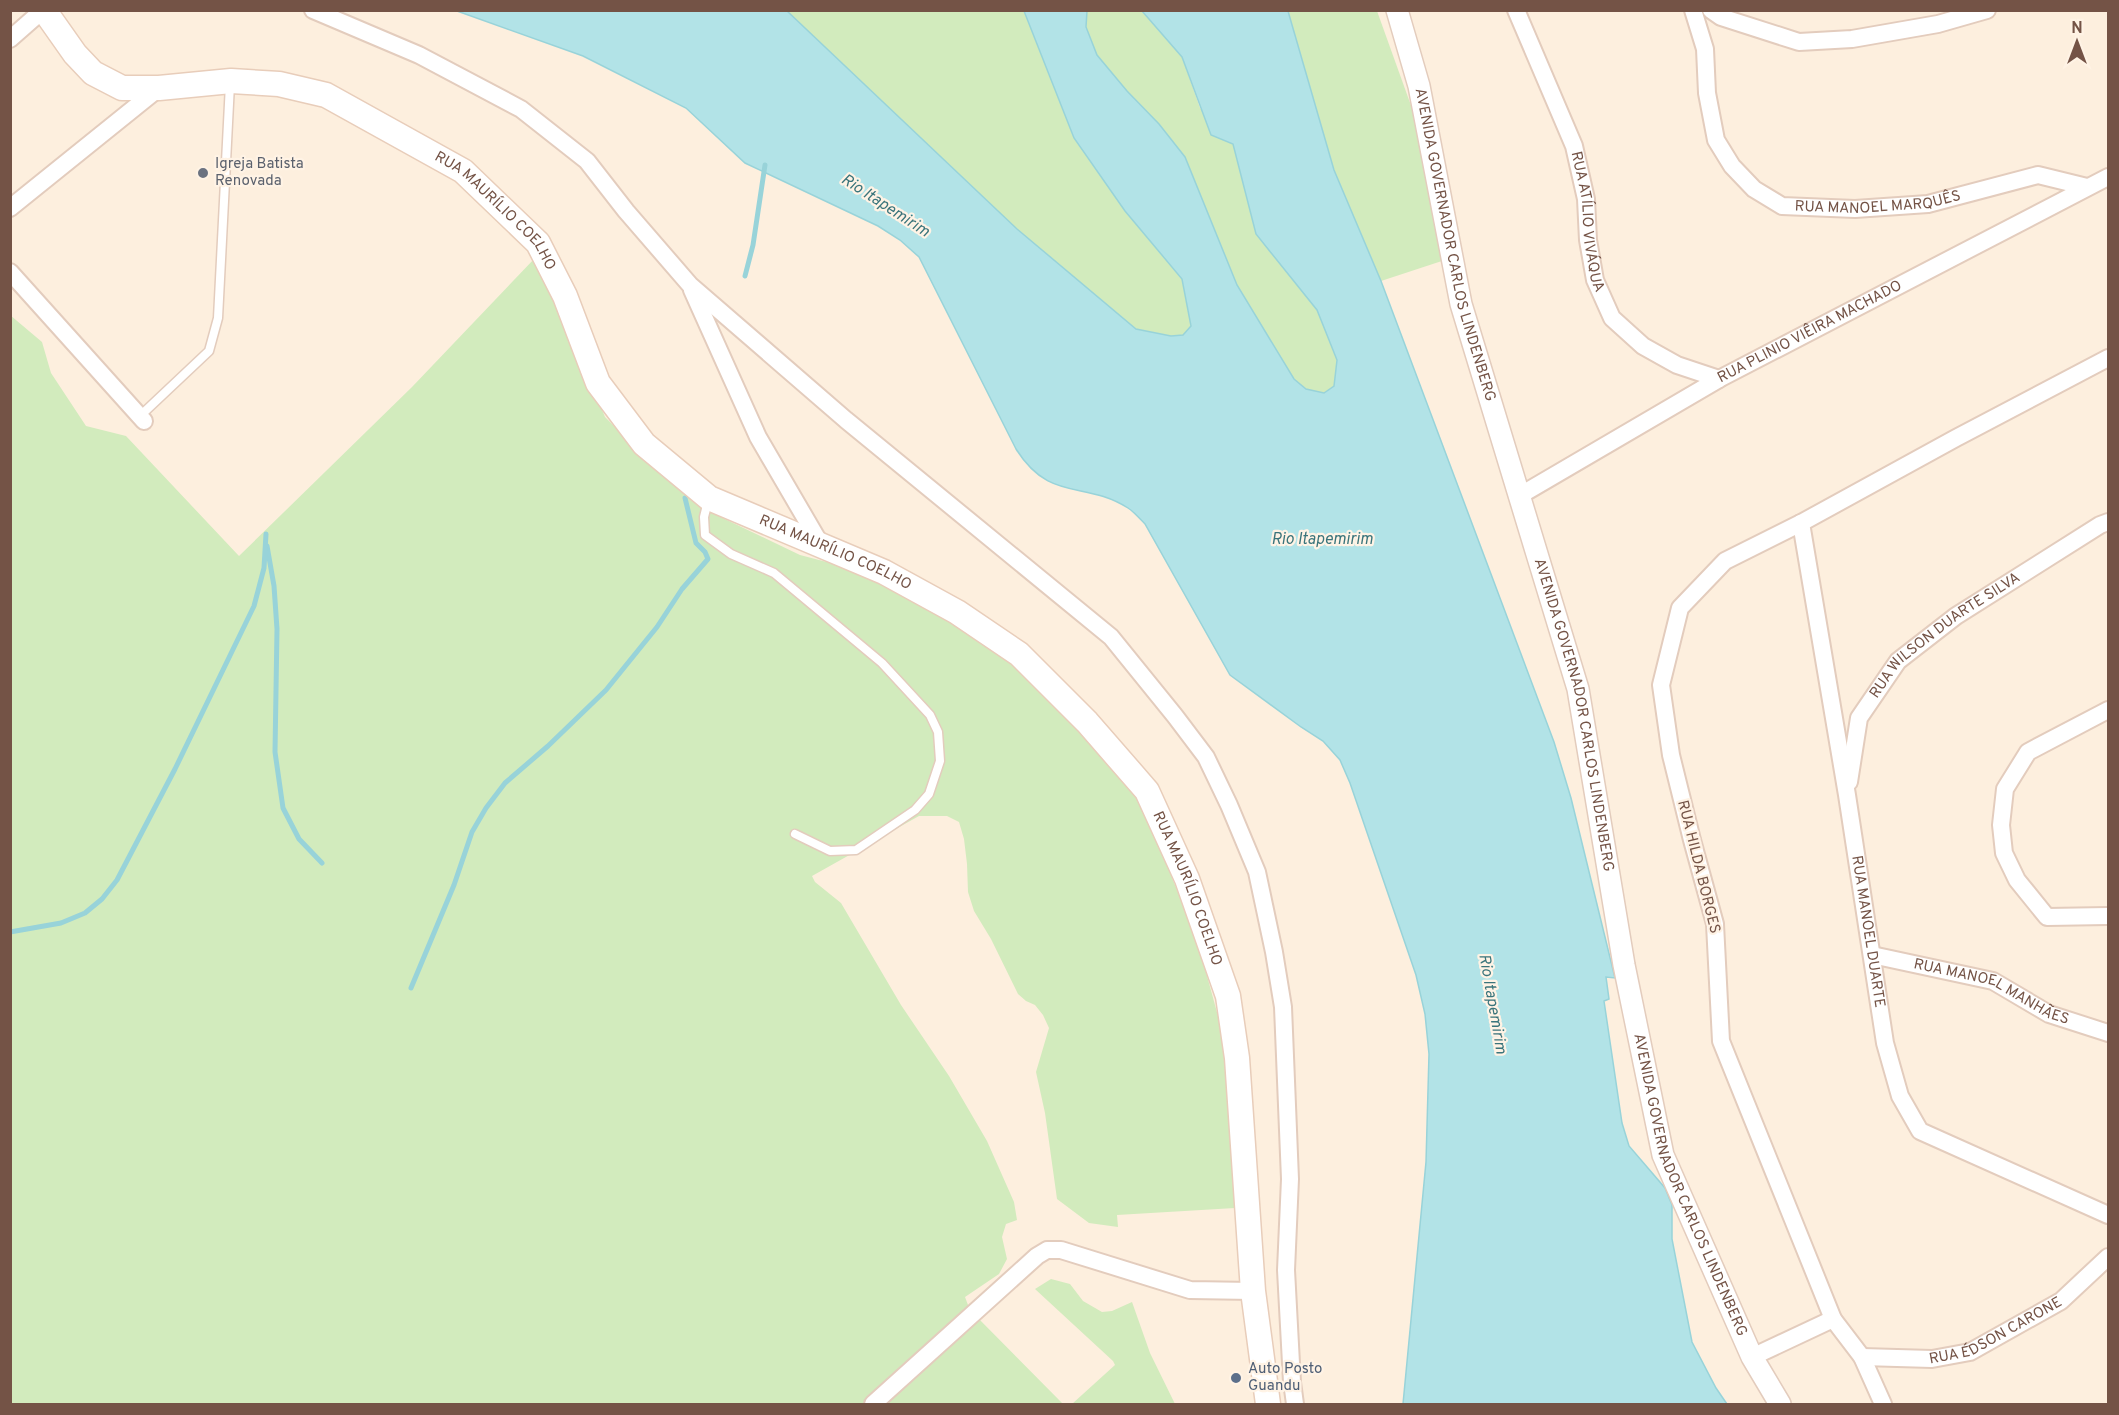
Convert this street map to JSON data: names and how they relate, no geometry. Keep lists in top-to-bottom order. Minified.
{"streets":{"main road":["RUA MAURÍLIO COELHO"],"street":["RUA MANOEL MARQUÊS","RUA ATÍLIO VIVÁQUA","AVENIDA GOVERNADOR CARLOS LINDENBERG","RUA PLINIO VIÊIRA MACHADO","RUA WILSON DUARTE SILVA","RUA HILDA BORGES","RUA MANOEL DUARTE","RUA MANOEL MANHÃES","RUA ÉDSON CARONE"]},"crossings":[["RUA MANOEL MARQUÊS","RUA PLINIO VIÊIRA MACHADO"],["RUA ATÍLIO VIVÁQUA","RUA PLINIO VIÊIRA MACHADO"],["AVENIDA GOVERNADOR CARLOS LINDENBERG","RUA PLINIO VIÊIRA MACHADO"],["RUA WILSON DUARTE SILVA","RUA MANOEL DUARTE"],["RUA HILDA BORGES","RUA MANOEL DUARTE"],["RUA HILDA BORGES","RUA ÉDSON CARONE"],["RUA MANOEL DUARTE","RUA MANOEL MANHÃES"]],"water":["Rio Itapemirim"],"places":["Igreja Batista Renovada","Auto Posto Guandu"],"north":"top"}
